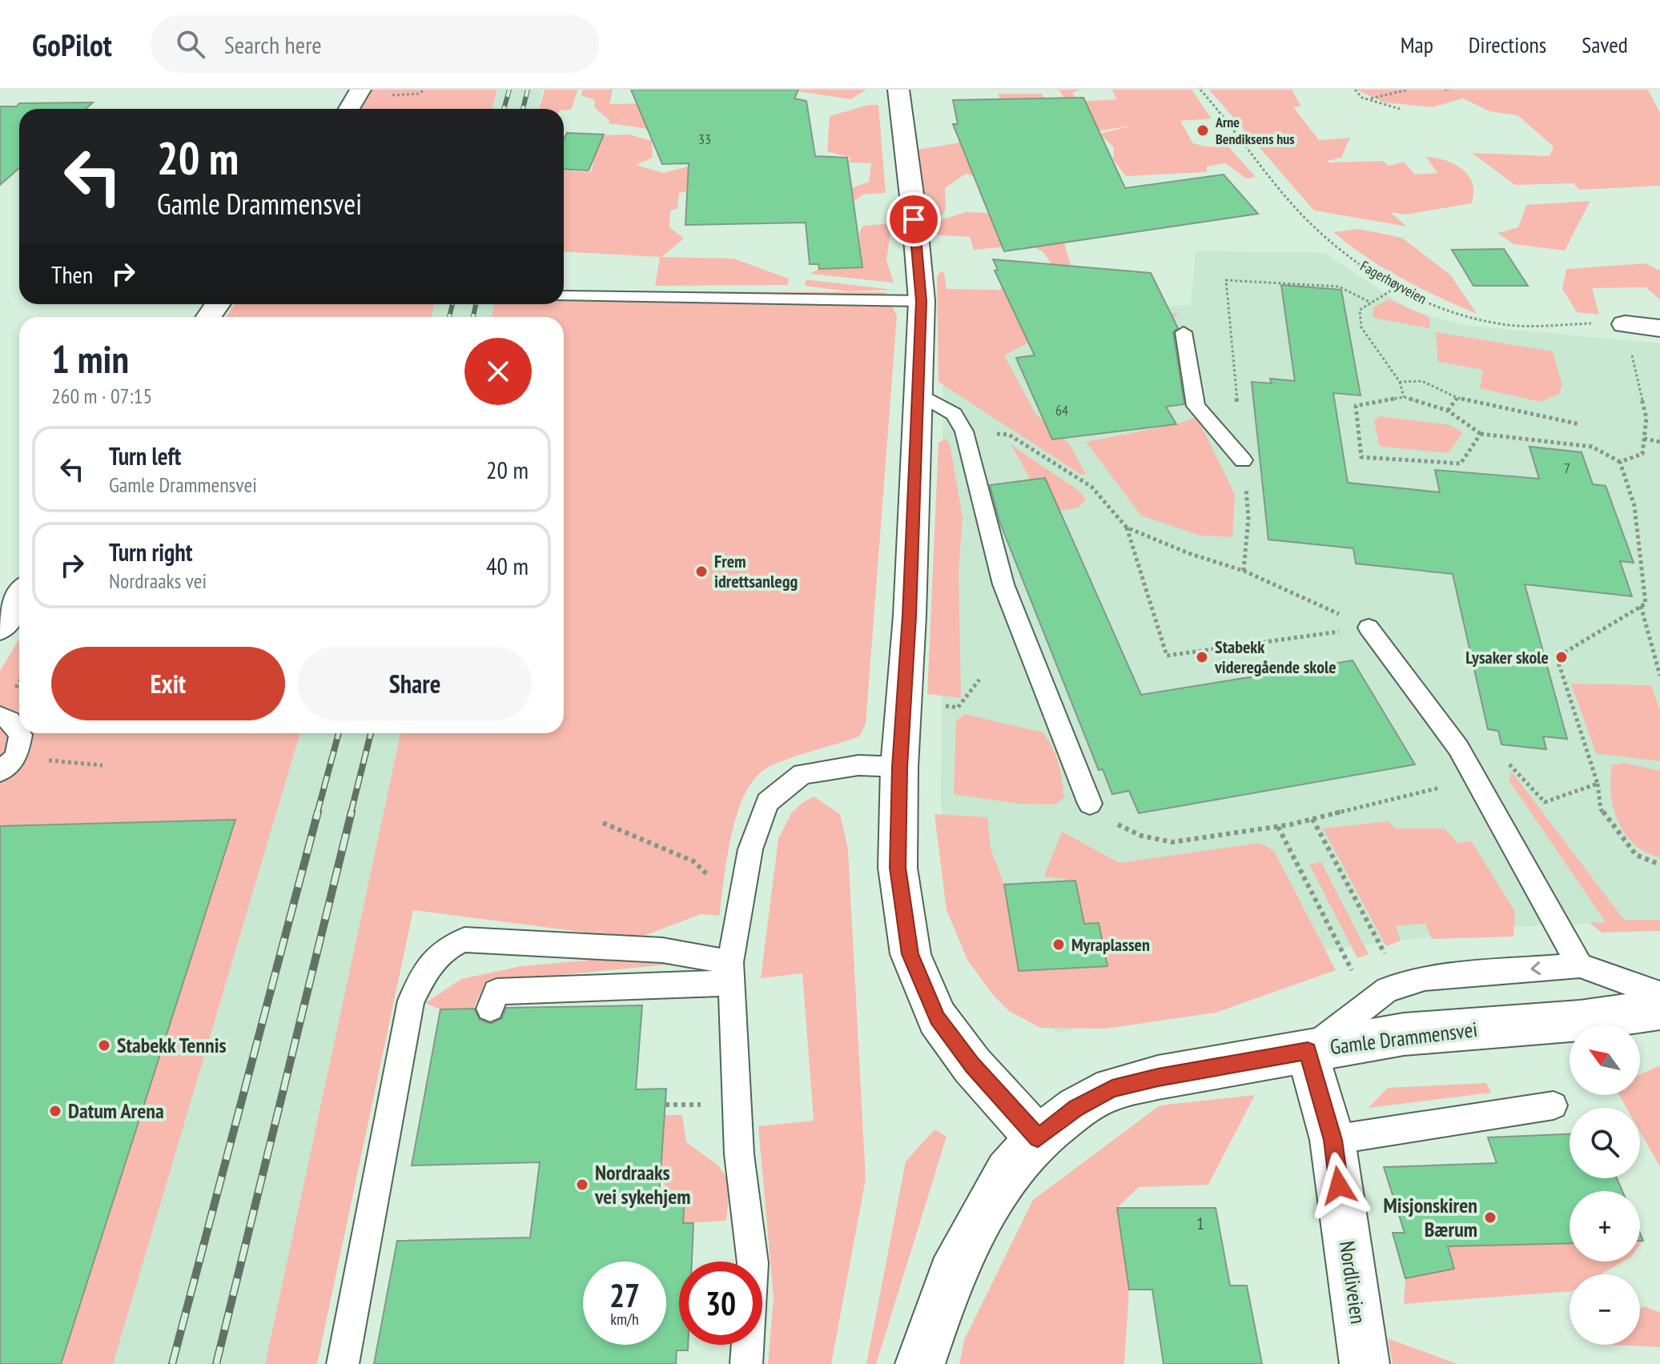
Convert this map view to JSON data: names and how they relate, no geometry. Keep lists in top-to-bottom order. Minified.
{"streets":{"street":["Gamle Drammensvei","Nordliveien"],"path":["Fagerhøyveien"]},"crossings":[["Gamle Drammensvei","Nordliveien"]],"places":["Arne Bendiksens hus","Frem idrettsanlegg","Stabekk videregående skole","Lysaker skole","Myraplassen","Stabekk Tennis","Datum Arena","Nordraaks vei sykehjem","Misjonskiren Bærum"],"house_numbers":["33","64","7","1"],"north":"top left","page":{"header":"GoPilot","search":"Search here","nav":["Map","Directions","Saved"],"turn":["20 m","Gamle Drammensvei"],"then":"Then","heading":["1 min","260 m · 07:15"],"list":[{"name":"Turn left","note":"Gamle Drammensvei","value":"20 m"},{"name":"Turn right","note":"Nordraaks vei","value":"40 m"}],"buttons":["Exit","Share"],"map_buttons":["+","−"],"speed":"27 km/h","limit":"30"}}
